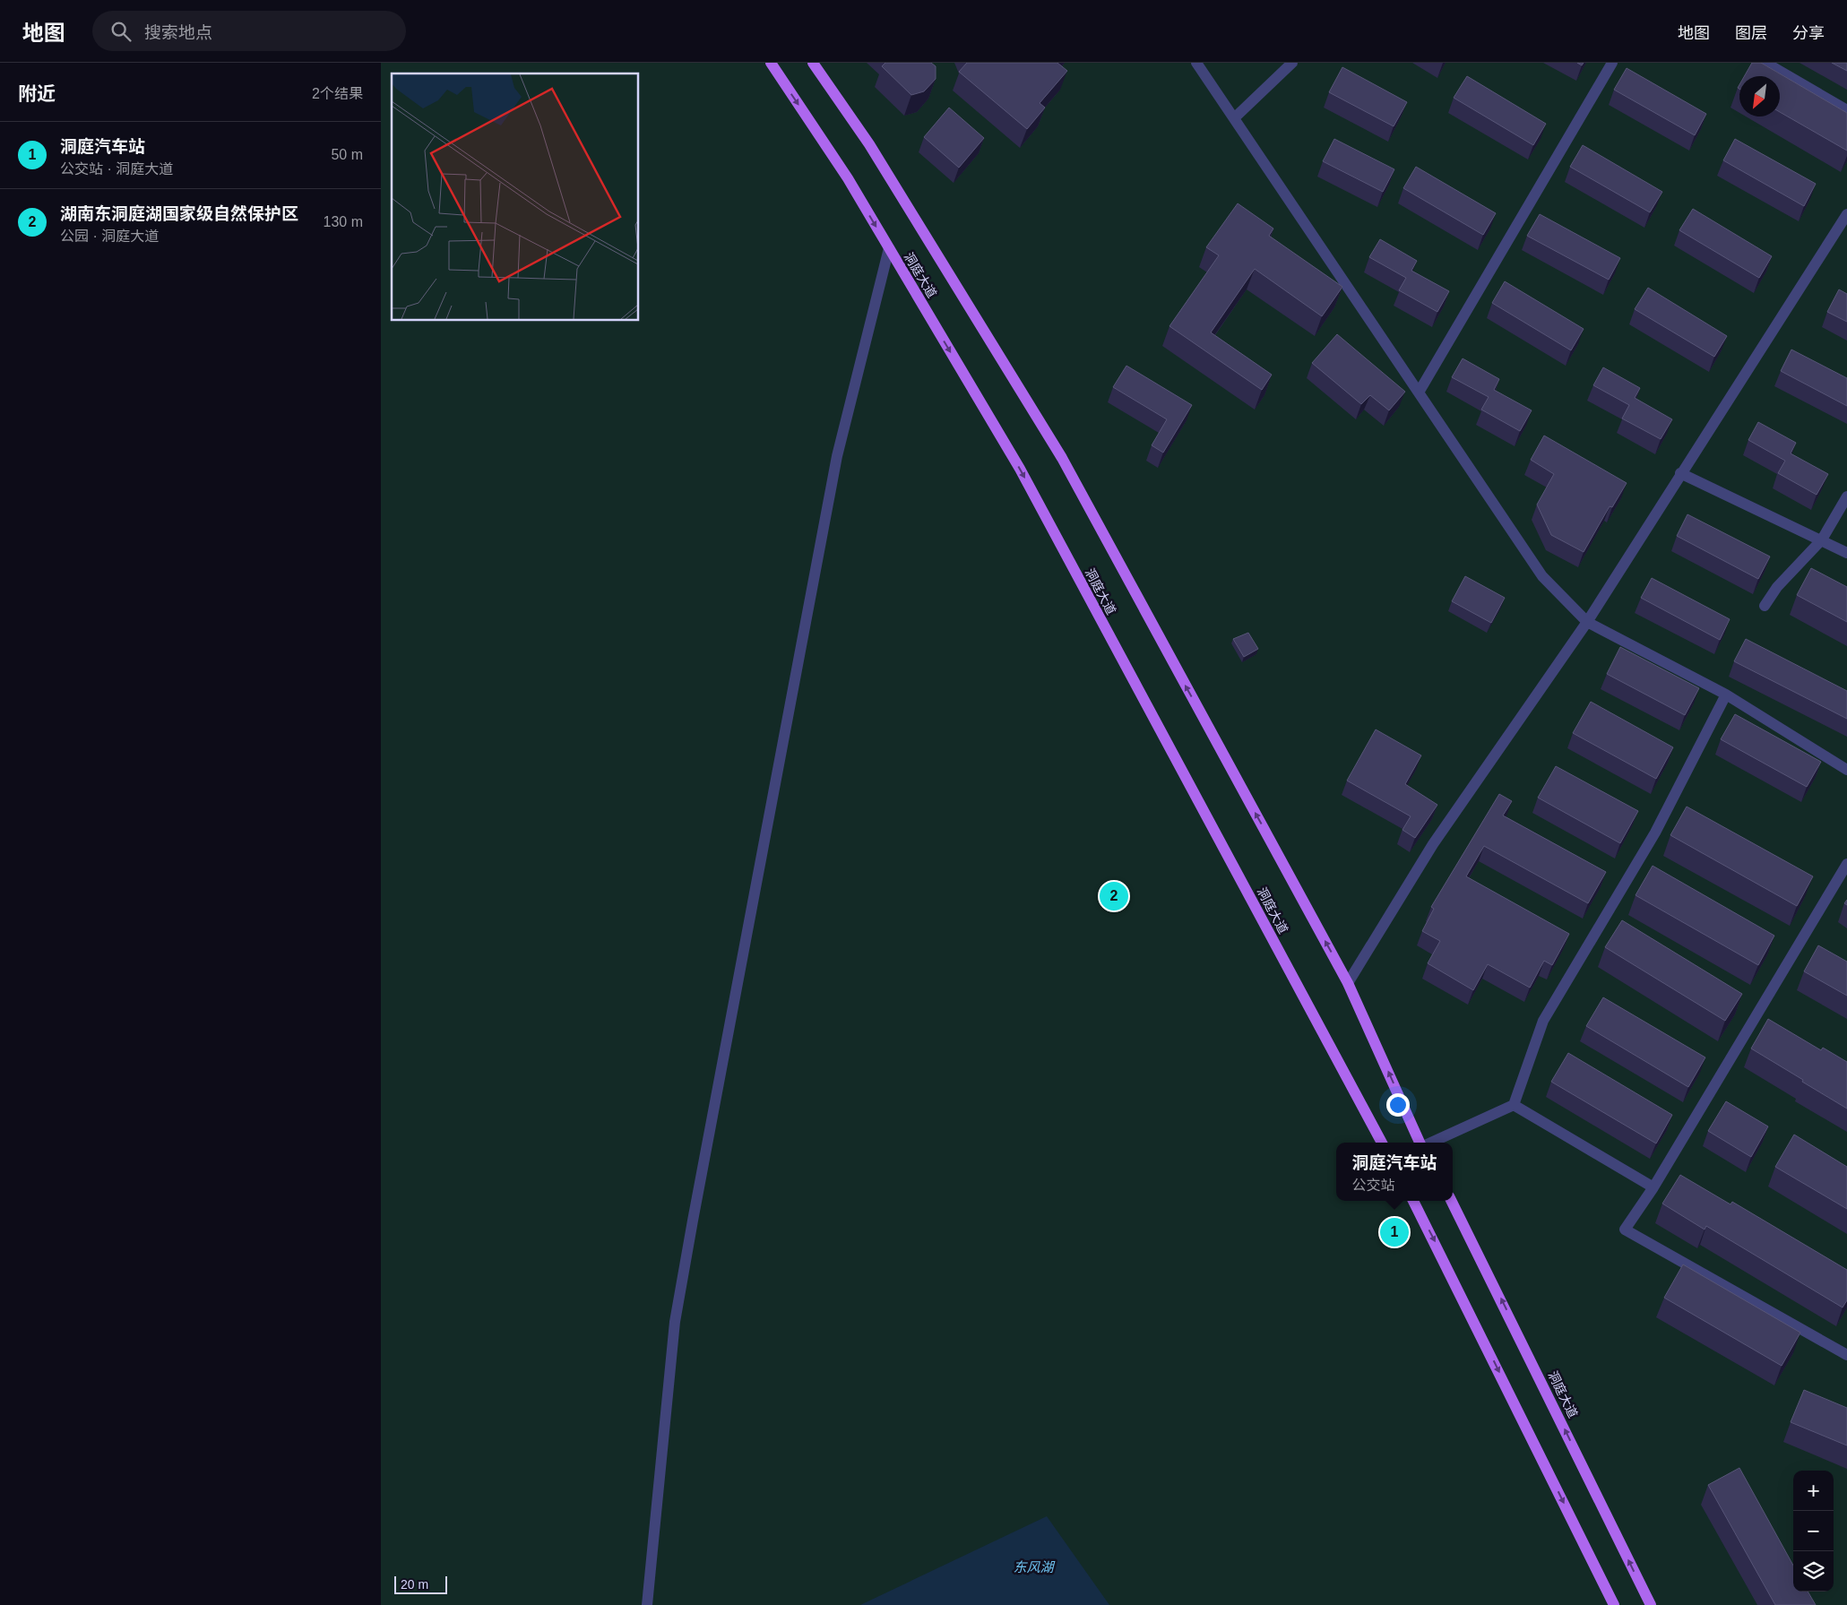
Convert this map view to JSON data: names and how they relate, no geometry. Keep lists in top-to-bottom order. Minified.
{"streets":{"main road":["洞庭大道"]},"water":["东风湖"],"scale_bar":"20 m","north":"bottom left","page":{"header":"地图","search":"搜索地点","nav":["地图","图层","分享"],"heading":["附近","2个结果"],"list":[{"mark":"1","name":"洞庭汽车站","note":"公交站 · 洞庭大道","value":"50 m"},{"mark":"2","name":"湖南东洞庭湖国家级自然保护区","note":"公园 · 洞庭大道","value":"130 m"}],"pins":["2","1"],"popup":["洞庭汽车站","公交站"],"map_buttons":["+","−"],"scale":"20 m"}}
